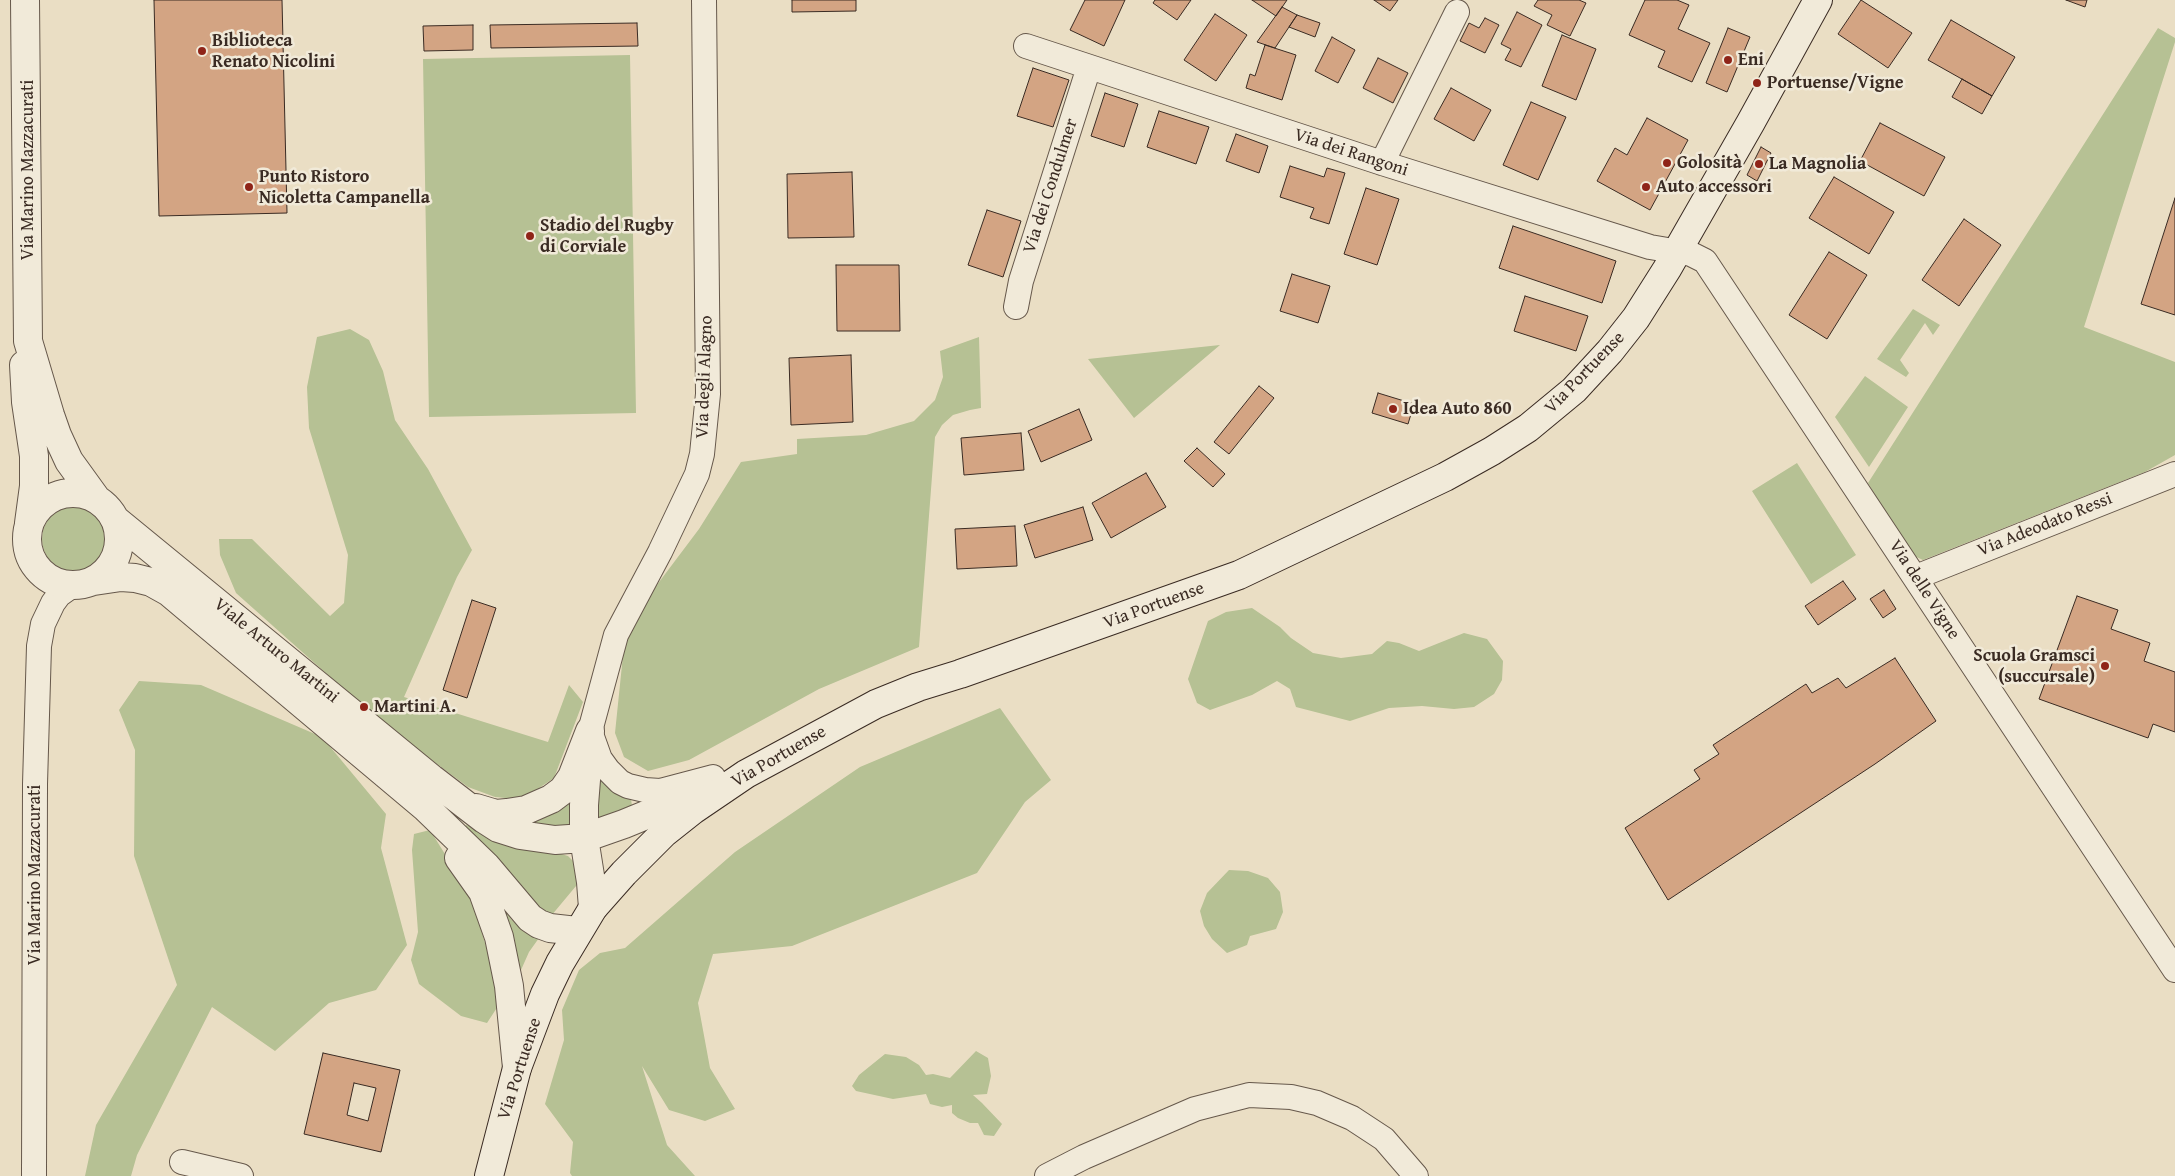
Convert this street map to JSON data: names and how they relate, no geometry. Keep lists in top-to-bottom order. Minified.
{"streets":{"street":["Via dei Rangoni","Via Marino Mazzacurati","Via dei Condulmer","Via Portuense","Via degli Alagno","Via Adeodato Ressi","Via delle Vigne","Viale Arturo Martini"]},"crossings":[["Via dei Rangoni","Via dei Condulmer"],["Via dei Rangoni","Via Portuense"],["Via dei Rangoni","Via delle Vigne"],["Via Marino Mazzacurati","Viale Arturo Martini"],["Via Portuense","Via degli Alagno"],["Via Portuense","Via delle Vigne"],["Via Portuense","Viale Arturo Martini"],["Via degli Alagno","Viale Arturo Martini"],["Via Adeodato Ressi","Via delle Vigne"]],"places":["Biblioteca Renato Nicolini","Eni","Portuense/Vigne","Golosità","La Magnolia","Punto Ristoro Nicoletta Campanella","Auto accessori","Stadio del Rugby di Corviale","Idea Auto 860","Scuola Gramsci (succursale)","Martini A."]}
